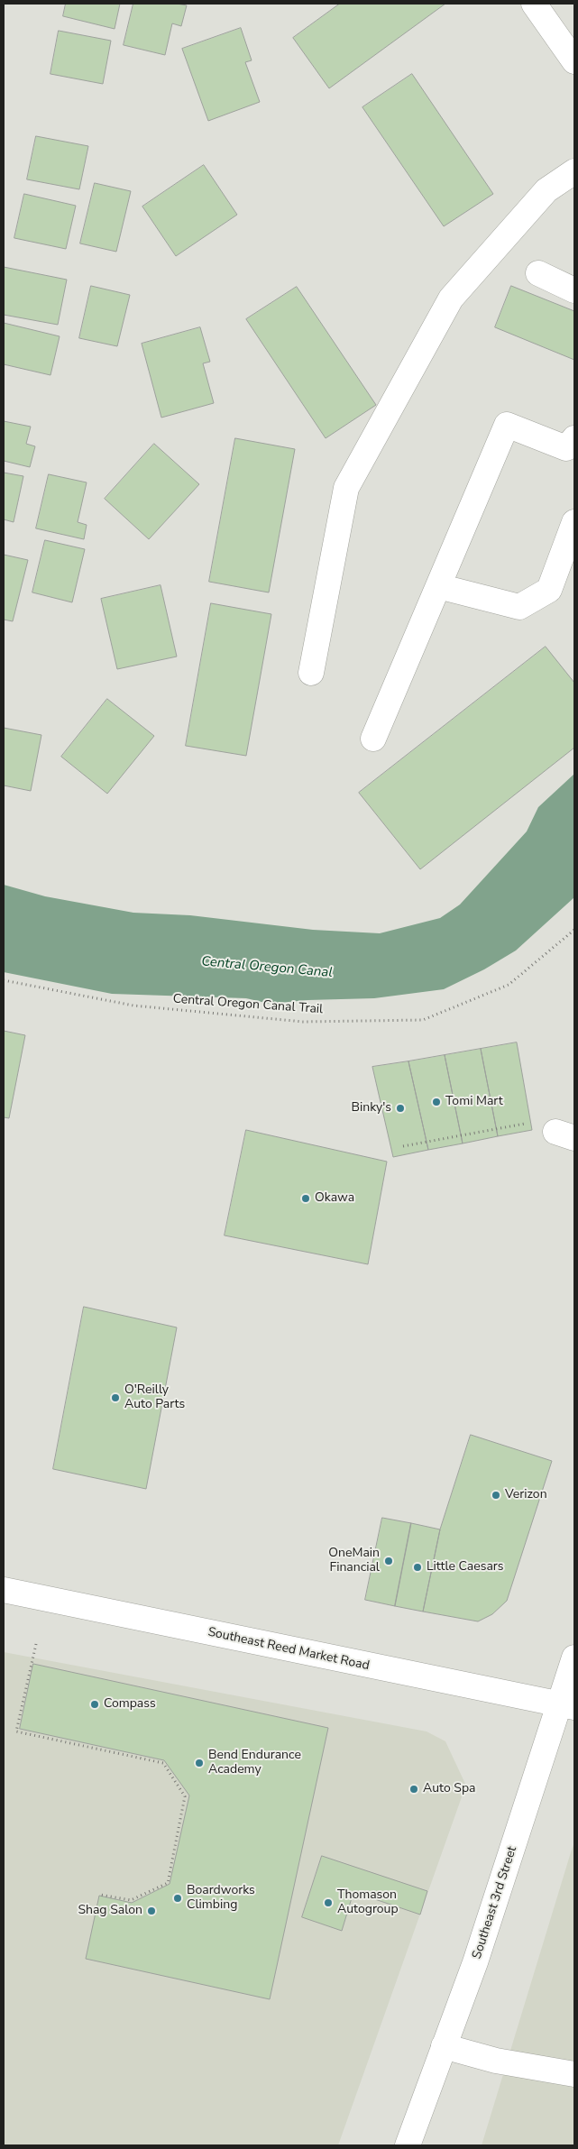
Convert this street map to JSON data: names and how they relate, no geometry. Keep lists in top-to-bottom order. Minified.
{"streets":{"main road":["Southeast Reed Market Road","Southeast 3rd Street"],"path":["Central Oregon Canal Trail"]},"crossings":[["Southeast Reed Market Road","Southeast 3rd Street"]],"water":["Central Oregon Canal"],"places":["Tomi Mart","Binky's","Okawa","O'Reilly Auto Parts","Verizon","OneMain Financial","Little Caesars","Compass","Bend Endurance Academy","Auto Spa","Boardworks Climbing","Thomason Autogroup","Shag Salon"]}
